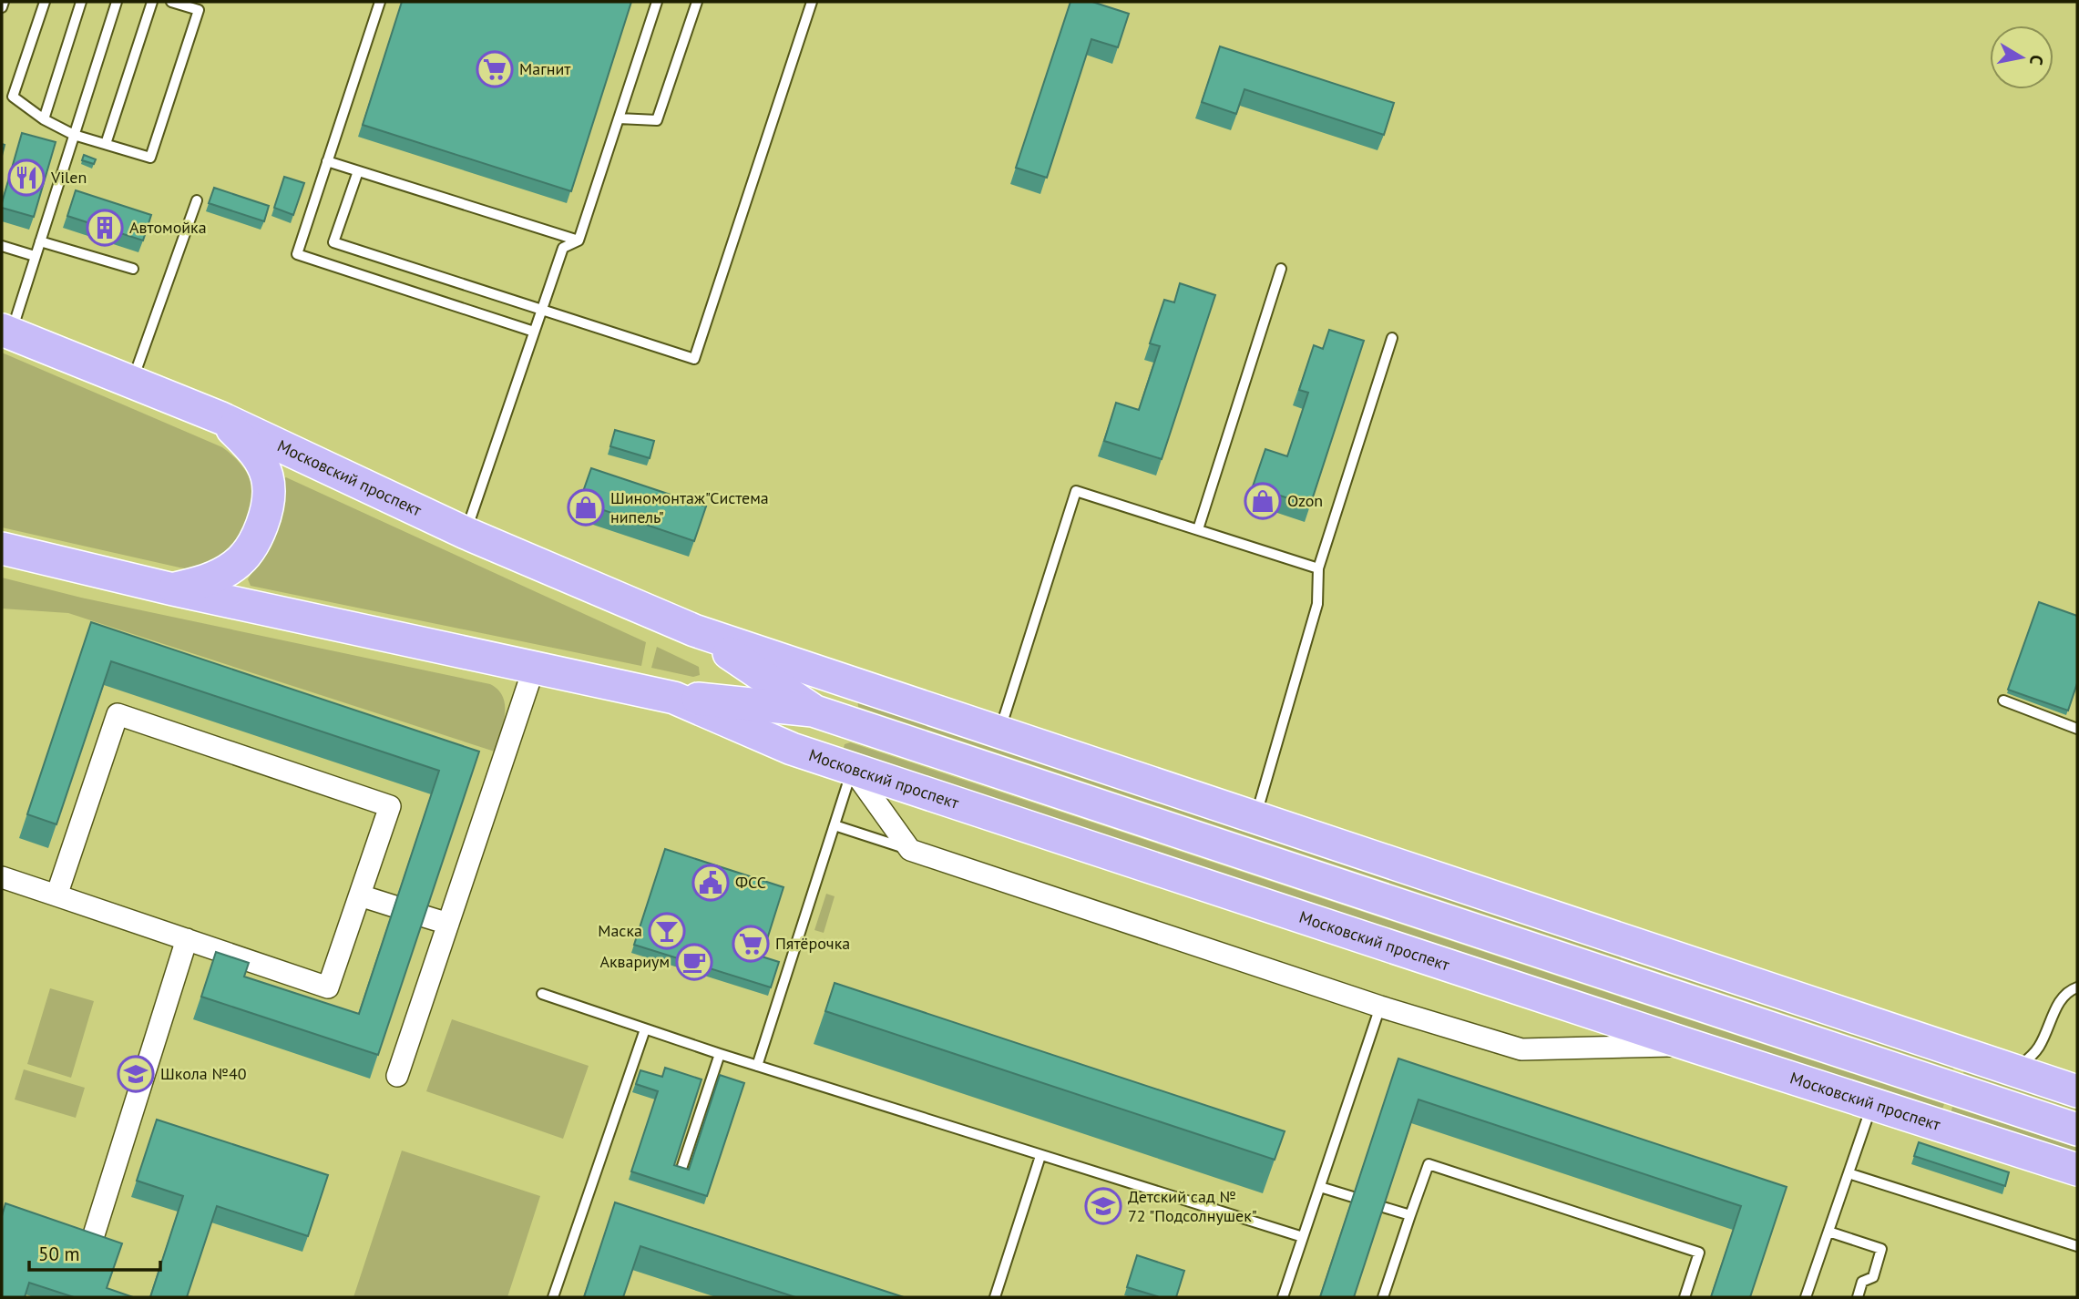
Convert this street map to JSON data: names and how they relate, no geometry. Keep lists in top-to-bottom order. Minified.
{"streets":{"main road":["Московский проспект"]},"places":{"supermarket":["Магнит","Пятёрочка"],"restaurant":["Vilen"],"building":["Автомойка"],"shop":["Ozon","Шиномонтаж\"Система нипель\""],"public building":["ФСС"],"bar":["Маска"],"cafe":["Аквариум"],"school or university":["Школа №40","Детский сад № 72 \"Подсолнушек\""]},"scale_bar":"50 m","north":"right"}
